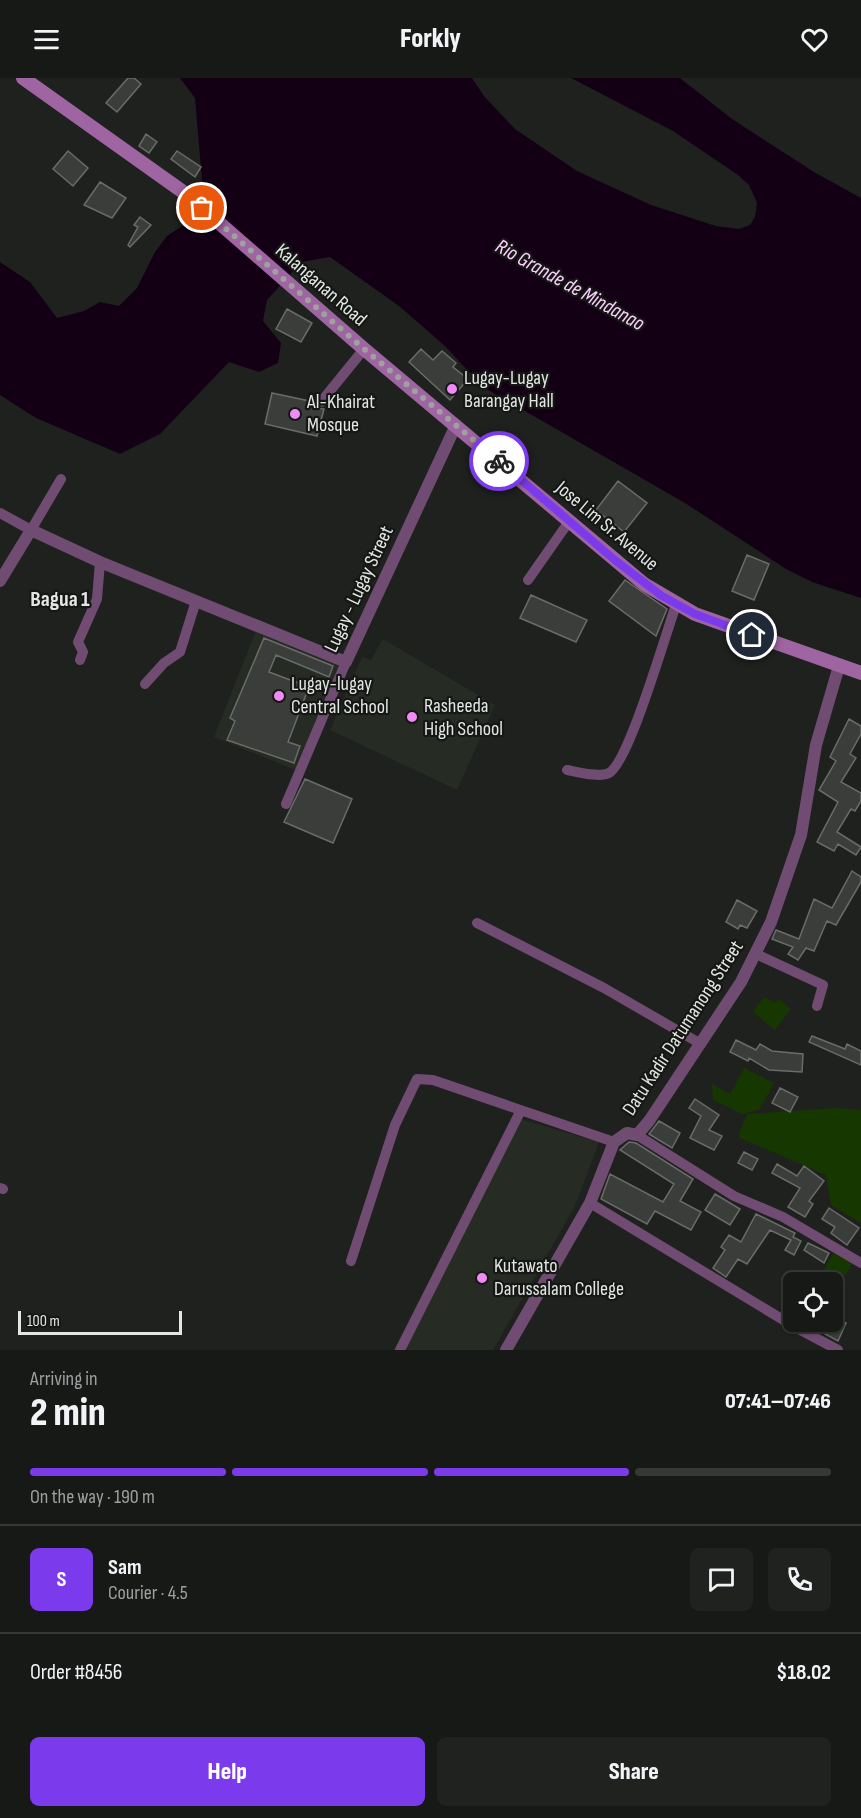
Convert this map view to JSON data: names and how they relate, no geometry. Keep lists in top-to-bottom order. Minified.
{"streets":{"main road":["Kalanganan Road","Jose Lim Sr. Avenue"],"street":["Lugay - Lugay Street","Datu Kadir Datumanong Street"]},"crossings":[["Kalanganan Road","Jose Lim Sr. Avenue"],["Jose Lim Sr. Avenue","Lugay - Lugay Street"],["Jose Lim Sr. Avenue","Datu Kadir Datumanong Street"]],"districts":["Bagua 1"],"water":["Rio Grande de Mindanao"],"places":["Lugay-Lugay Barangay Hall","Al-Khairat Mosque","Lugay-lugay Central School","Rasheeda High School","Kutawato Darussalam College"],"scale_bar":"100 m","page":{"header":"Forkly","scale":"100 m","heading":["2 min","Arriving in","07:41–07:46"],"panel":["Sam","Courier · 4.5","Order #8456","$18.02"],"bar":"On the way · 190 m","round":"S","buttons":["Help","Share"]}}
